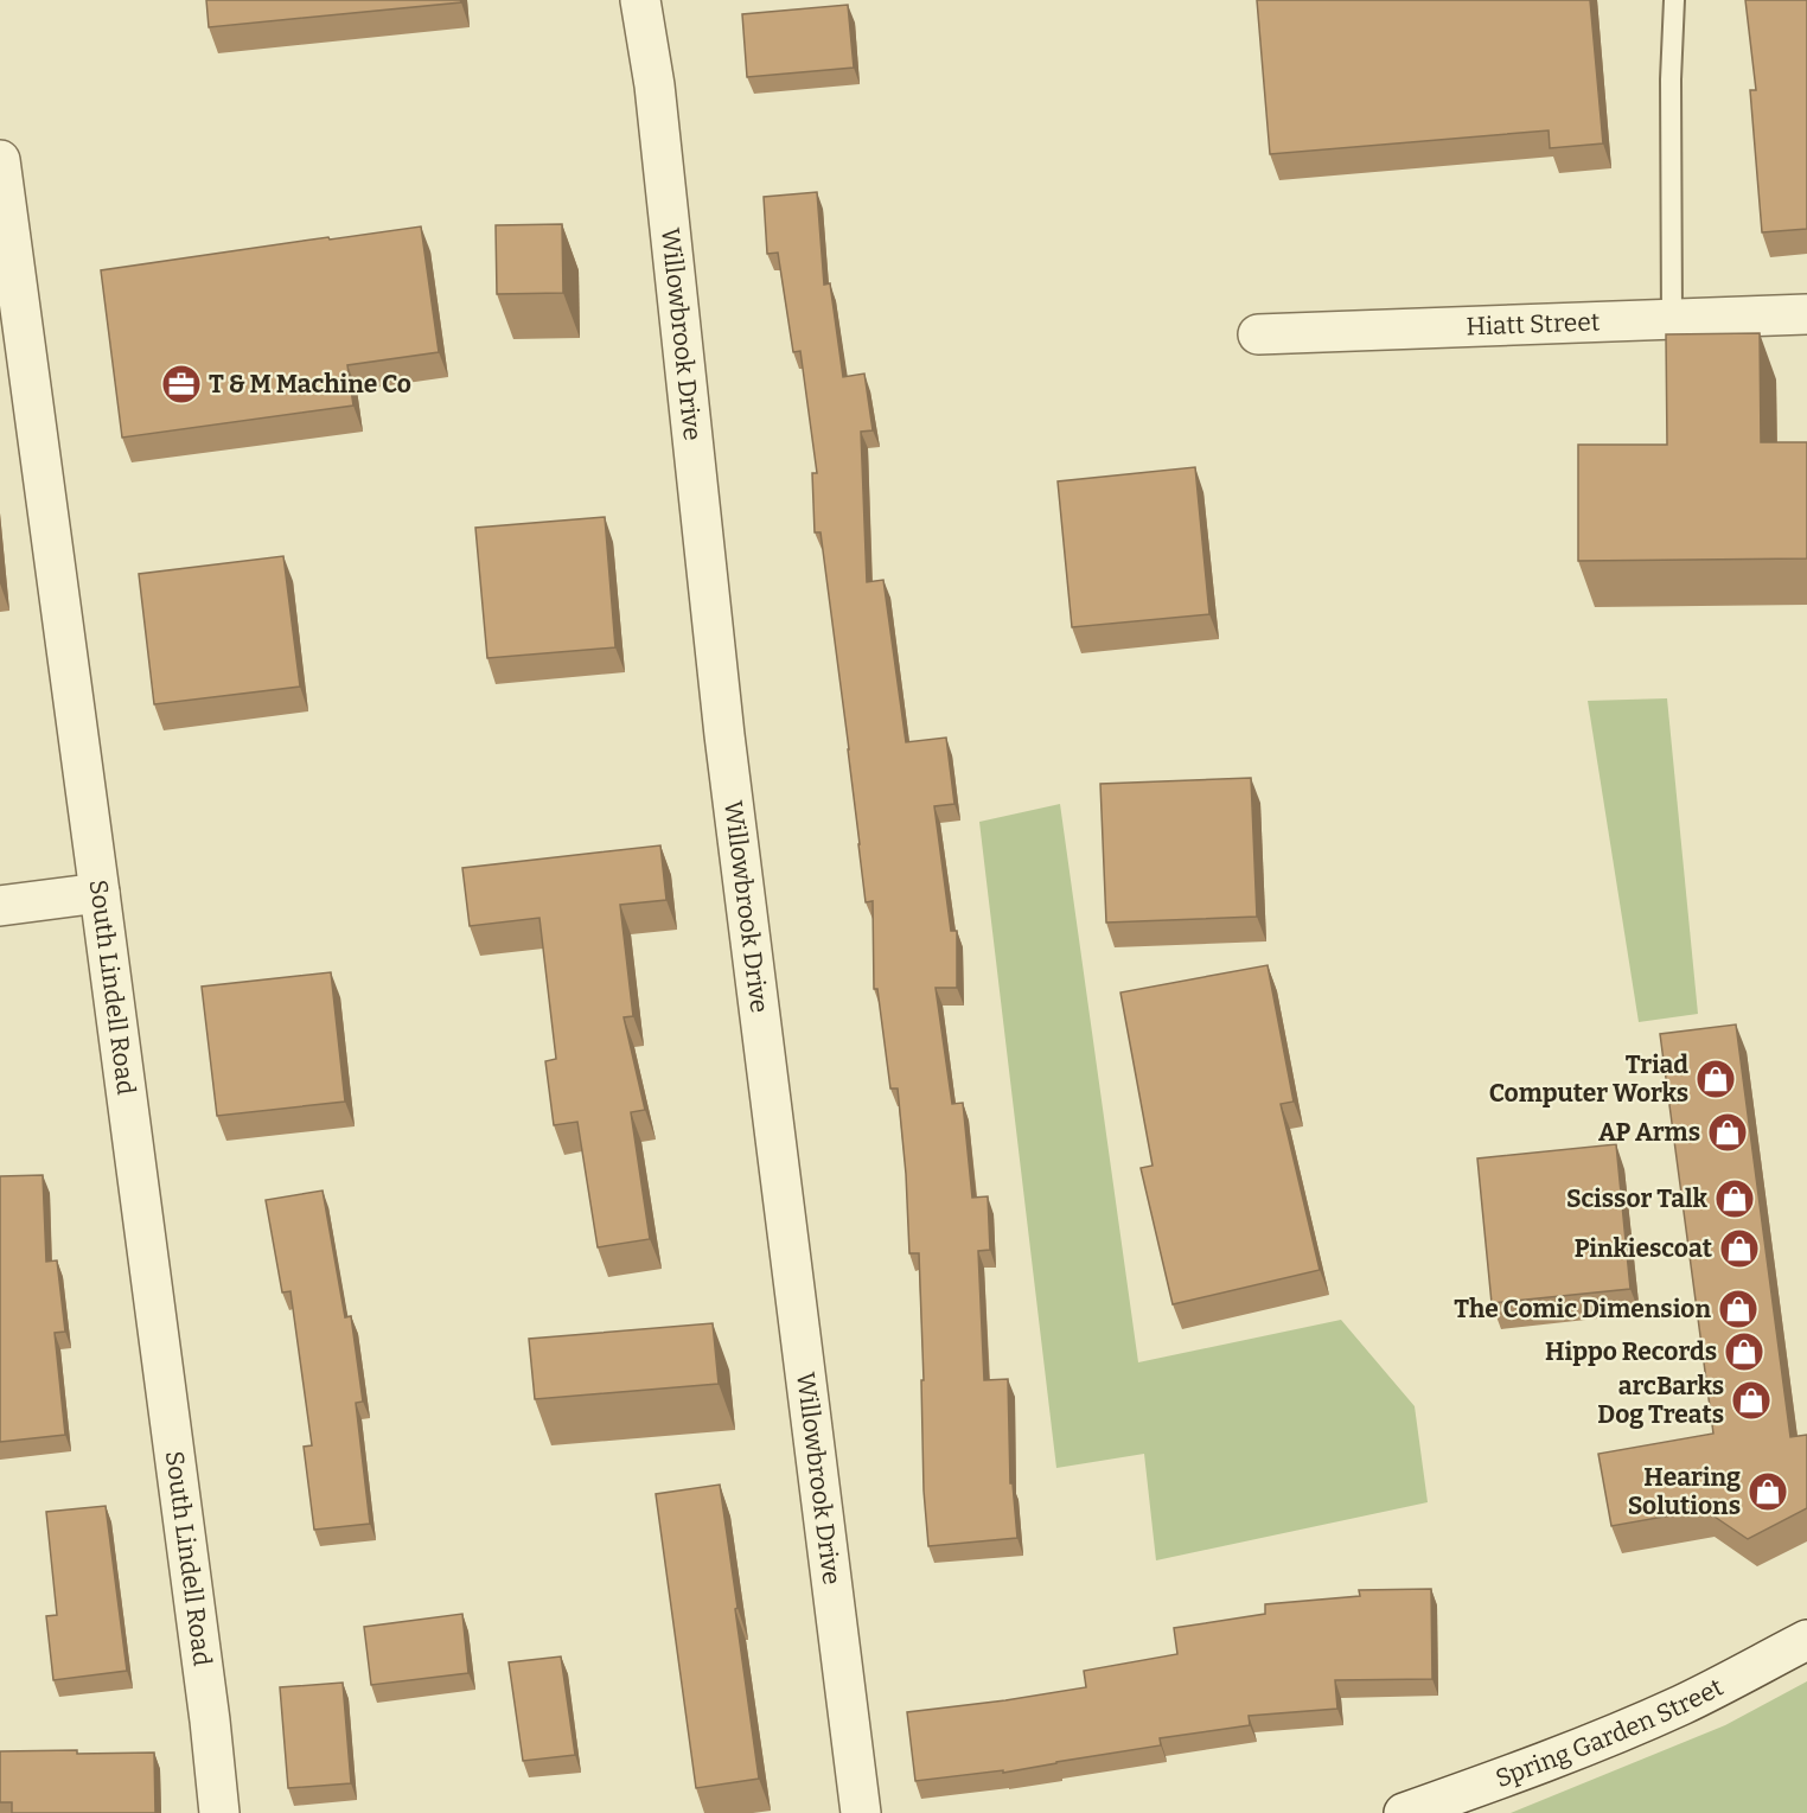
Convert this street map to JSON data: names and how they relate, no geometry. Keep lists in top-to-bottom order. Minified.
{"streets":{"street":["Hiatt Street","Willowbrook Drive","South Lindell Road","Spring Garden Street"]},"places":{"office":["T & M Machine Co"],"shop":["Triad Computer Works","AP Arms","Scissor Talk","Pinkiescoat","The Comic Dimension","Hippo Records","arcBarks Dog Treats","Hearing Solutions"]}}
